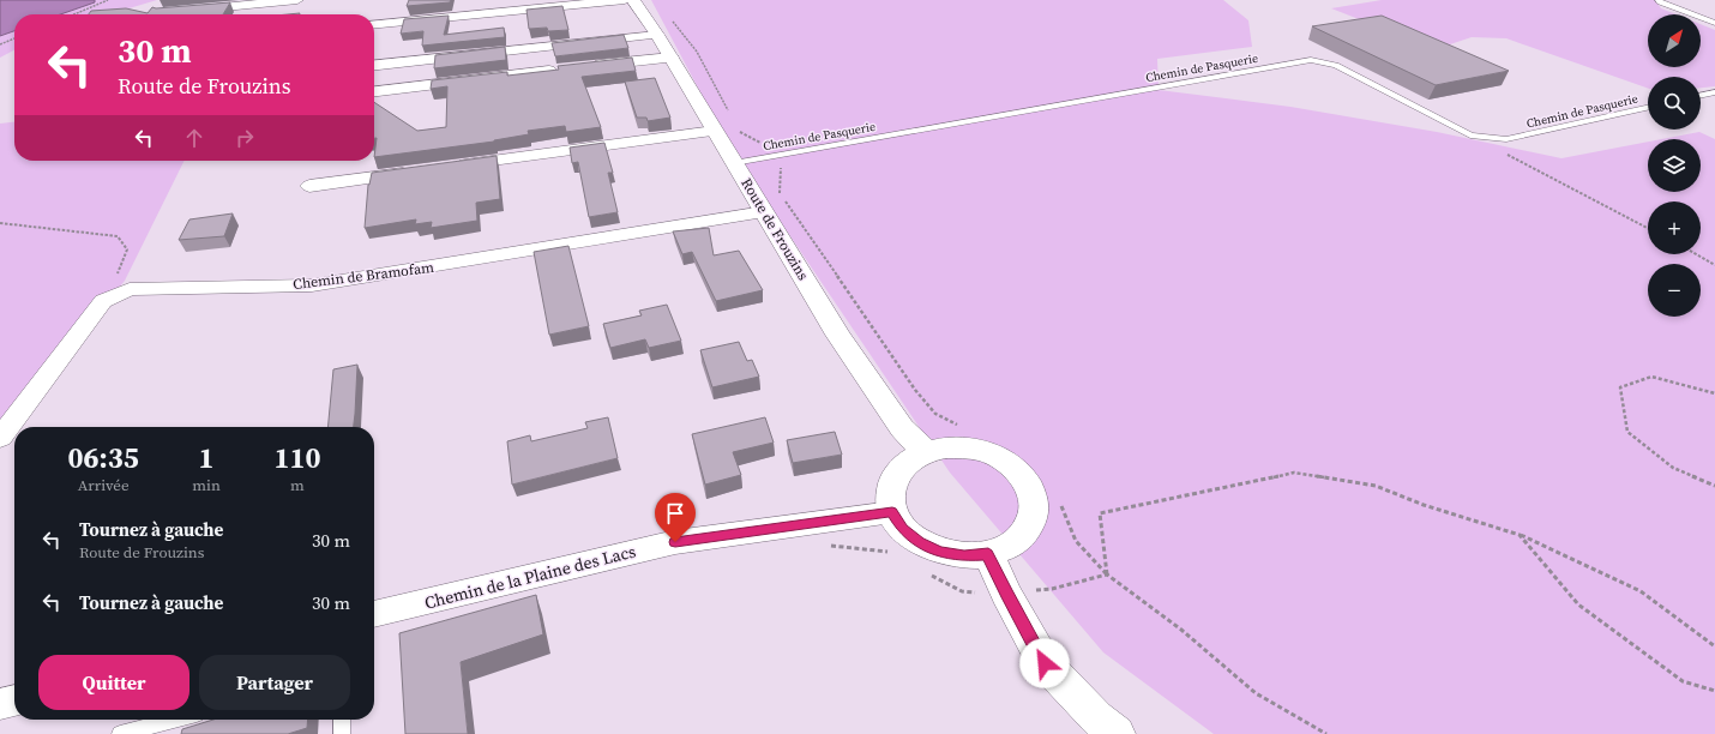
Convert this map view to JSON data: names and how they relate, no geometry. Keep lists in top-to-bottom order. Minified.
{"streets":{"main road":["Route de Frouzins"],"street":["Chemin de Bramofam","Chemin de la Plaine des Lacs"],"lane":["Chemin de Pasquerie"]},"crossings":[["Chemin de Pasquerie","Route de Frouzins"],["Route de Frouzins","Chemin de Bramofam"],["Route de Frouzins","Chemin de la Plaine des Lacs"]],"north":"top right","page":{"map_buttons":["+","−"],"turn":["30 m","Route de Frouzins"],"eta":["06:35","Arrivée","1","min","110","m"],"list":[{"name":"Tournez à gauche","note":"Route de Frouzins","value":"30 m"},{"name":"Tournez à gauche","value":"30 m"}],"buttons":["Quitter","Partager"]}}
